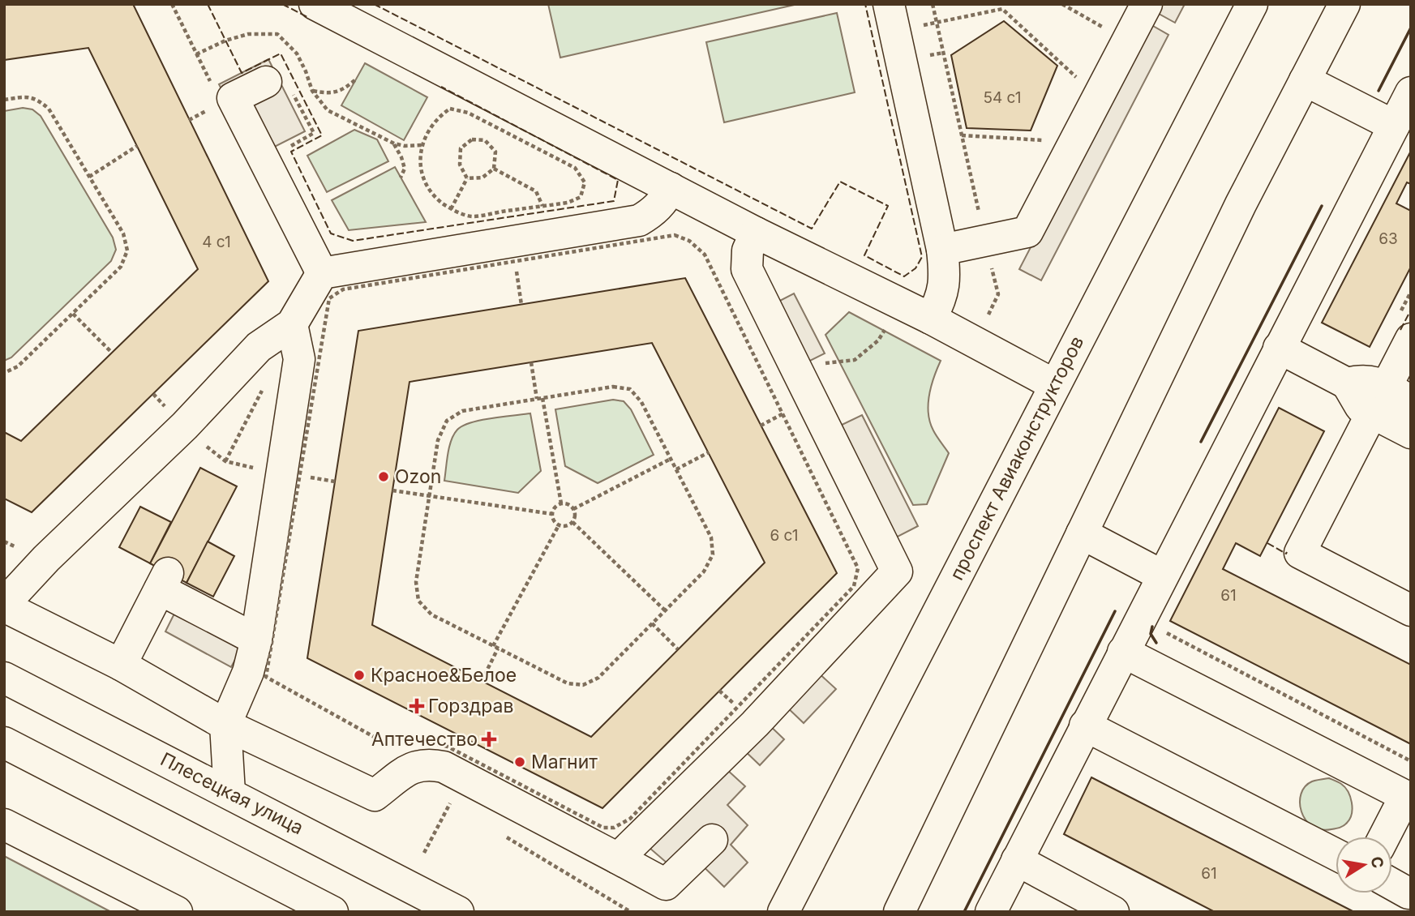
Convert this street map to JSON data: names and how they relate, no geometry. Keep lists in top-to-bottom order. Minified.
{"streets":{"street":["проспект Авиаконструкторов","Плесецкая улица"]},"places":{"other":["Ozon","Красное&Белое","Магнит"],"health":["Горздрав","Аптечество"]},"house_numbers":["54 с1","63","4 с1","6 с1","61","61"],"north":"right"}
